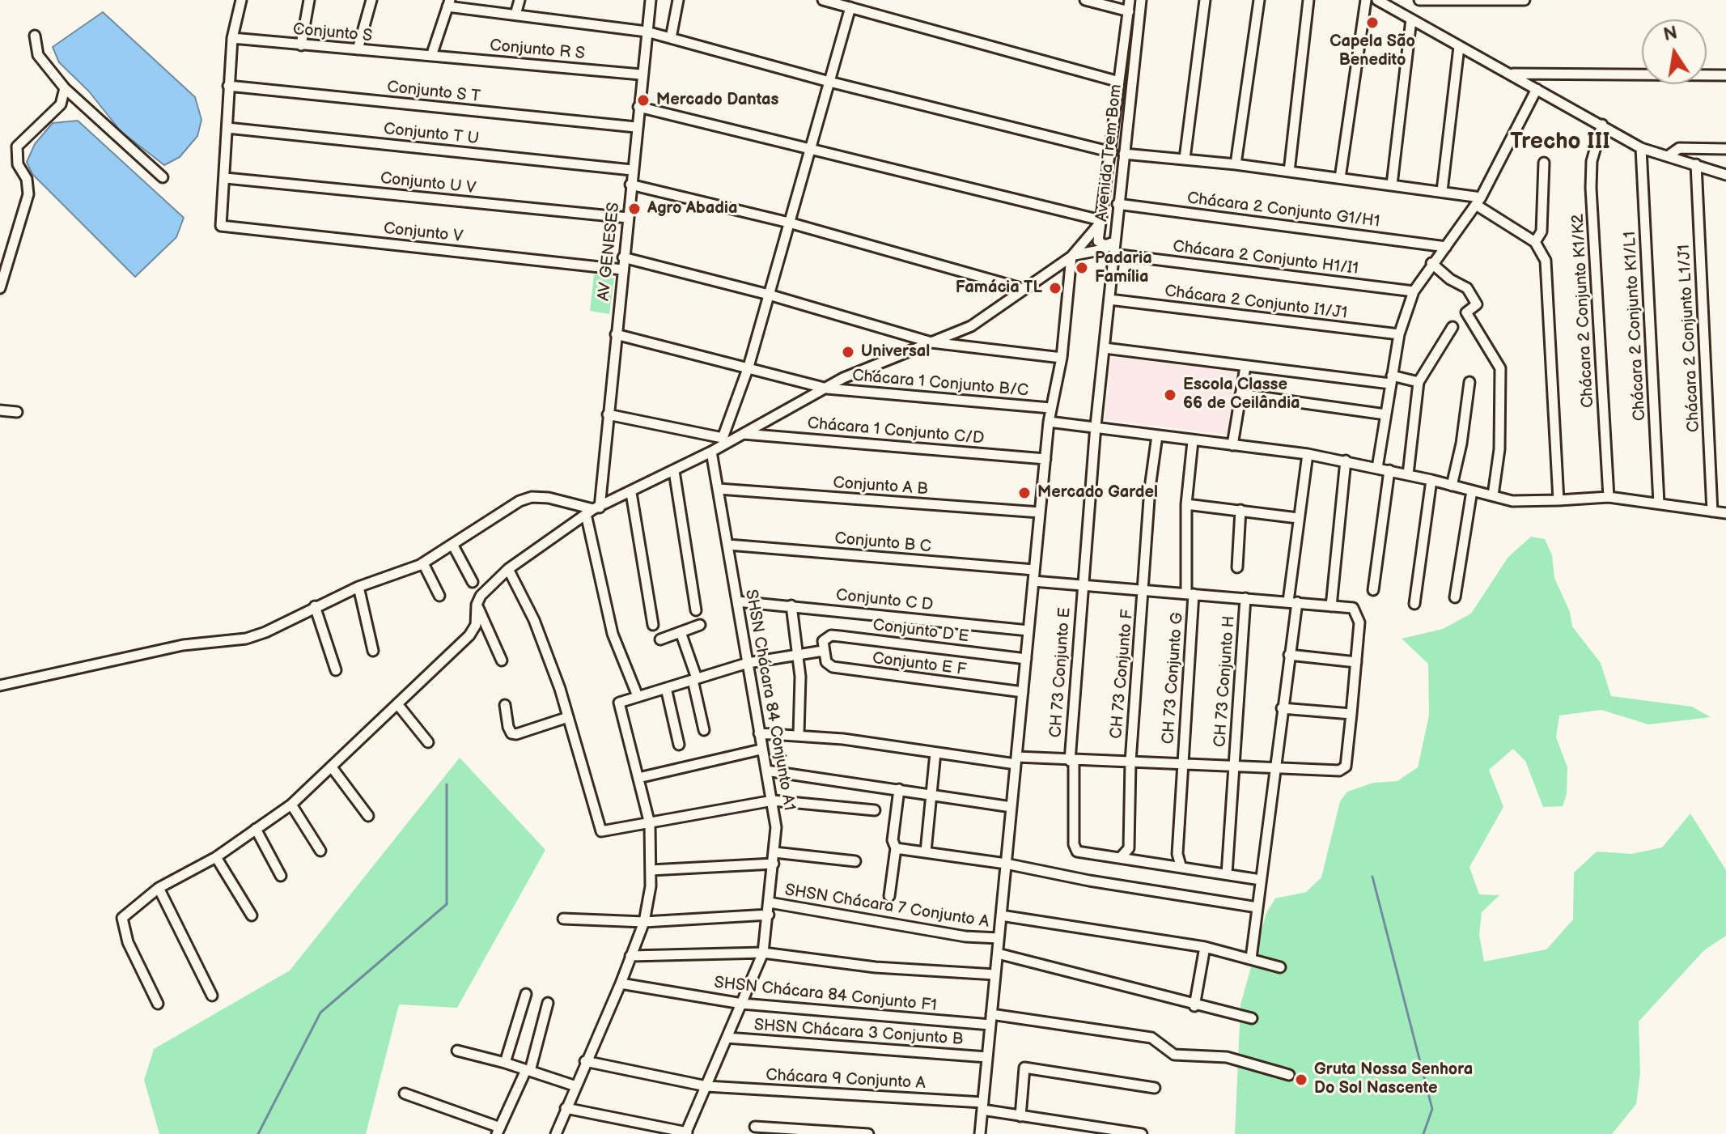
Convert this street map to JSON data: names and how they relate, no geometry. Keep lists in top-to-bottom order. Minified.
{"streets":{"street":["Conjunto S","Conjunto R S","Conjunto S T","Conjunto T U","Avenida Trem Bom","Conjunto U V","Chácara 2 Conjunto G1/H1","Conjunto V","AV GENESES","Chácara 2 Conjunto H1/I1","Chácara 2 Conjunto I1/J1","Chácara 2 Conjunto K1/K2","Chácara 2 Conjunto K1/L1","Chácara 2 Conjunto L1/J1","Chácara 1 Conjunto B/C","Chácara 1 Conjunto C/D","Conjunto A B","Conjunto B C","Conjunto C D","Conjunto D E","Conjunto E F","CH 73 Conjunto E","CH 73 Conjunto F","CH 73 Conjunto G","CH 73 Conjunto H","SHSN Chácara 84 Conjunto A1","SHSN Chácara 7 Conjunto A","SHSN Chácara 84 Conjunto F1","SHSN Chácara 3 Conjunto B","Chácara 9 Conjunto A"]},"crossings":[["Conjunto S","Conjunto R S"],["Conjunto R S","AV GENESES"],["Conjunto S T","AV GENESES"],["Conjunto T U","AV GENESES"],["Avenida Trem Bom","Chácara 2 Conjunto G1/H1"],["Avenida Trem Bom","Chácara 2 Conjunto H1/I1"],["Avenida Trem Bom","CH 73 Conjunto E"],["Conjunto U V","Conjunto V"],["Conjunto U V","AV GENESES"],["Conjunto V","AV GENESES"],["AV GENESES","Chácara 1 Conjunto B/C"],["Chácara 2 Conjunto H1/I1","CH 73 Conjunto E"],["Chácara 2 Conjunto I1/J1","CH 73 Conjunto E"],["Conjunto A B","SHSN Chácara 84 Conjunto A1"],["Conjunto B C","SHSN Chácara 84 Conjunto A1"],["Conjunto C D","SHSN Chácara 84 Conjunto A1"],["Conjunto D E","Conjunto E F"],["CH 73 Conjunto E","CH 73 Conjunto F"],["SHSN Chácara 84 Conjunto A1","SHSN Chácara 7 Conjunto A"],["SHSN Chácara 84 Conjunto A1","SHSN Chácara 84 Conjunto F1"],["SHSN Chácara 84 Conjunto A1","SHSN Chácara 3 Conjunto B"],["SHSN Chácara 84 Conjunto A1","Chácara 9 Conjunto A"]],"districts":["Trecho III"],"places":["Capela São Benedito","Mercado Dantas","Agro Abadia","Padaria Família","Famácia TL","Universal","Escola Classe 66 de Ceilândia","Mercado Gardel","Gruta Nossa Senhora Do Sol Nascente"],"north":"top"}
